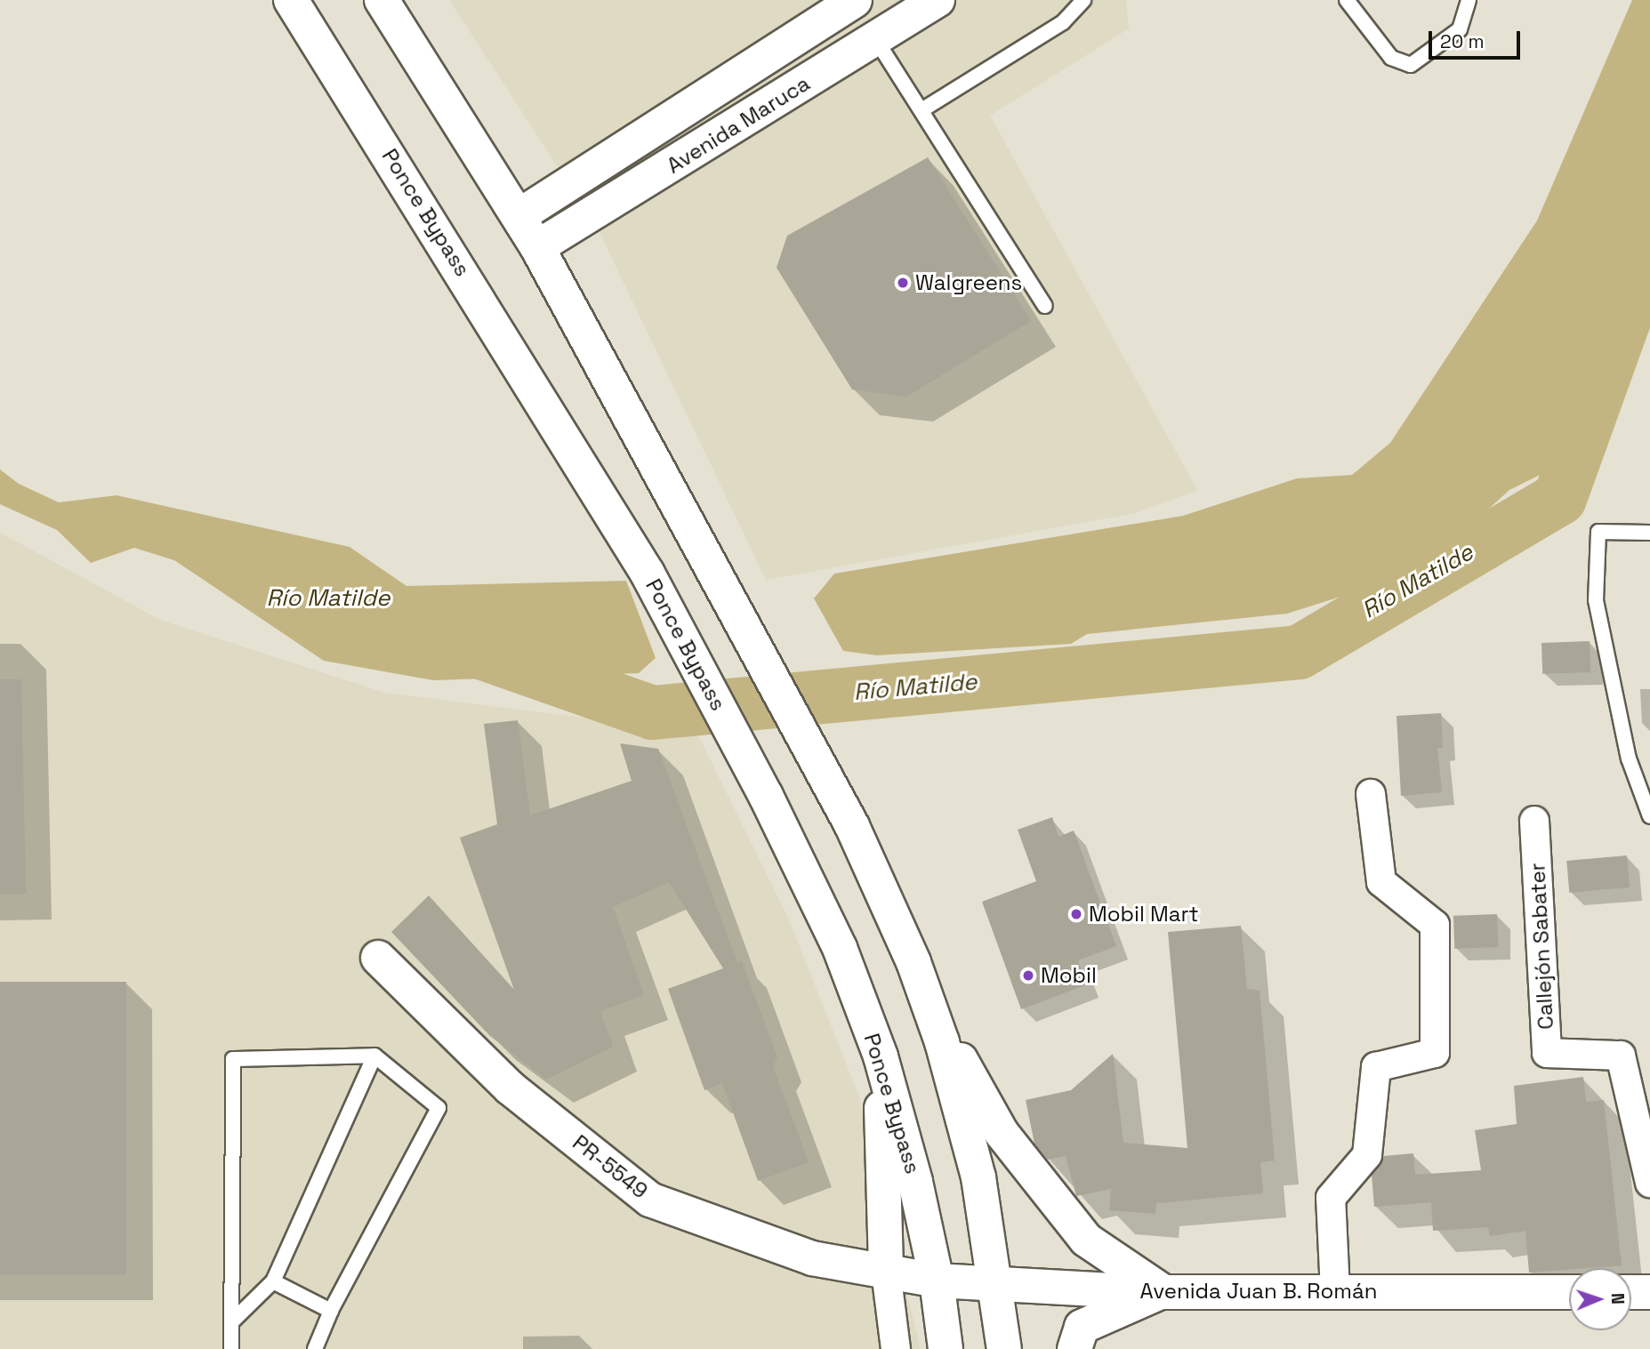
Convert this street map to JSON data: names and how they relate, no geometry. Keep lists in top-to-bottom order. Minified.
{"streets":{"main road":["Avenida Maruca","Ponce Bypass","PR-5549","Avenida Juan B. Román"],"street":["Callejón Sabater"]},"crossings":[["Ponce Bypass","PR-5549"],["Ponce Bypass","Avenida Juan B. Román"],["PR-5549","Avenida Juan B. Román"]],"water":["Río Matilde"],"places":["Walgreens","Mobil Mart","Mobil"],"scale_bar":"20 m","north":"right"}
